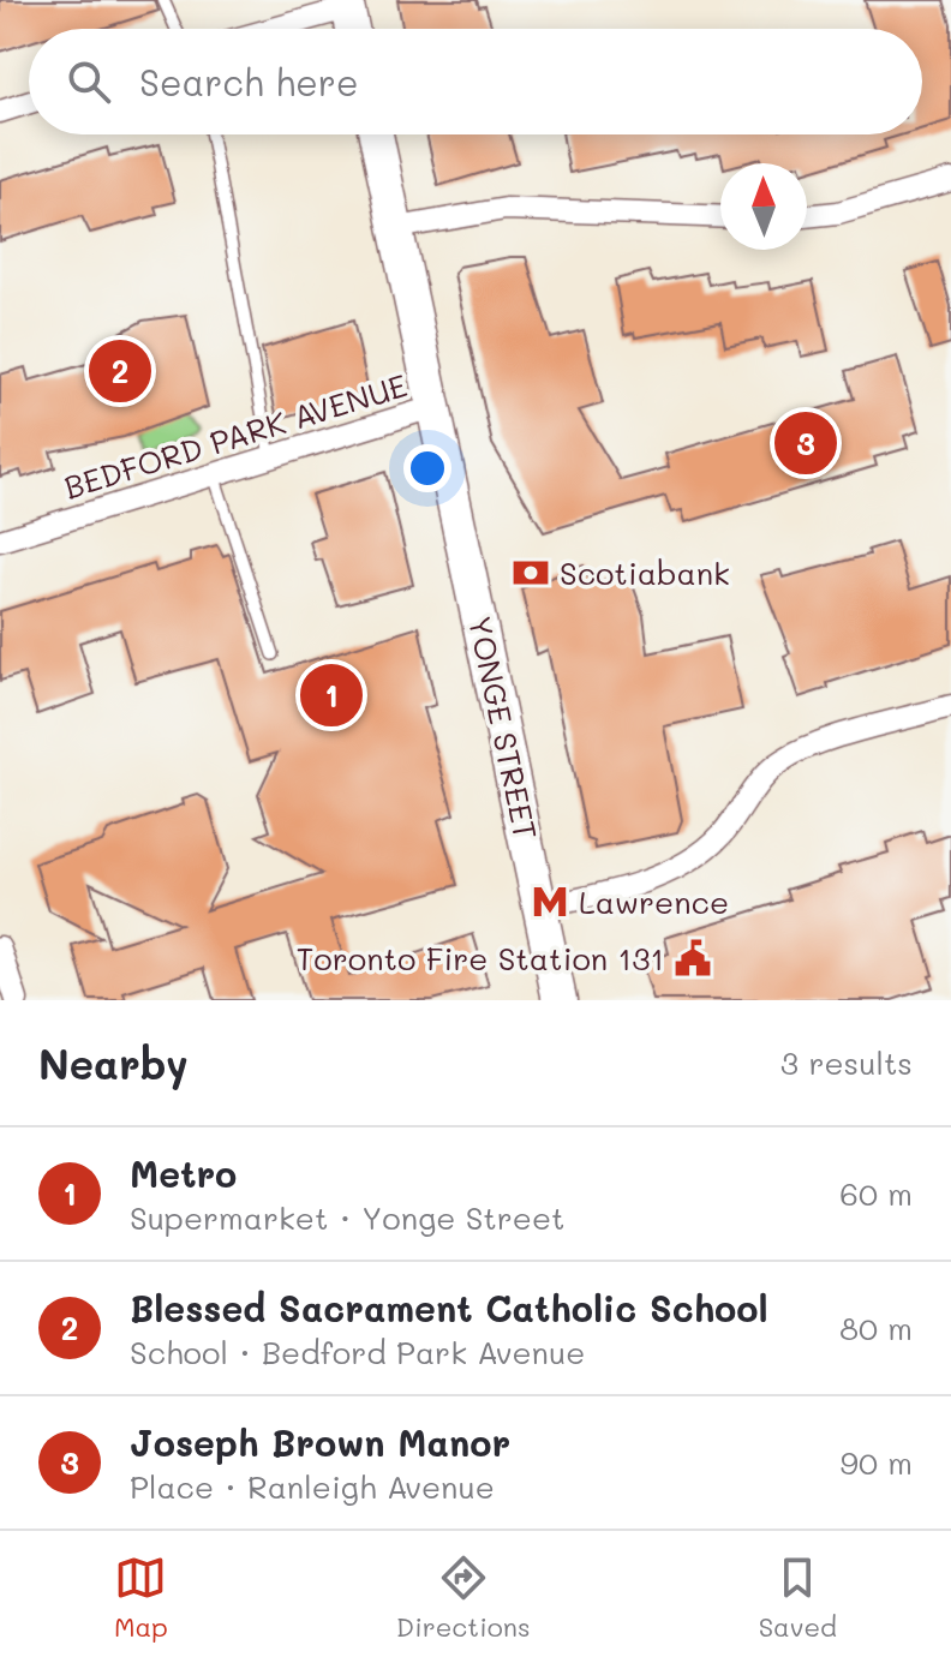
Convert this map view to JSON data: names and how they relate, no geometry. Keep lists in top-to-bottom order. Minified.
{"streets":{"main road":["YONGE STREET"],"street":["BEDFORD PARK AVENUE"]},"crossings":[["BEDFORD PARK AVENUE","YONGE STREET"]],"places":{"bank":["Scotiabank"],"metro station":["Lawrence"],"public building":["Toronto Fire Station 131"]},"north":"top","page":{"search":"Search here","pins":["2","3","1"],"heading":["Nearby","3 results"],"list":[{"mark":"1","name":"Metro","note":"Supermarket · Yonge Street","value":"60 m"},{"mark":"2","name":"Blessed Sacrament Catholic School","note":"School · Bedford Park Avenue","value":"80 m"},{"mark":"3","name":"Joseph Brown Manor","note":"Place · Ranleigh Avenue","value":"90 m"}],"nav":["Map","Directions","Saved"]}}
